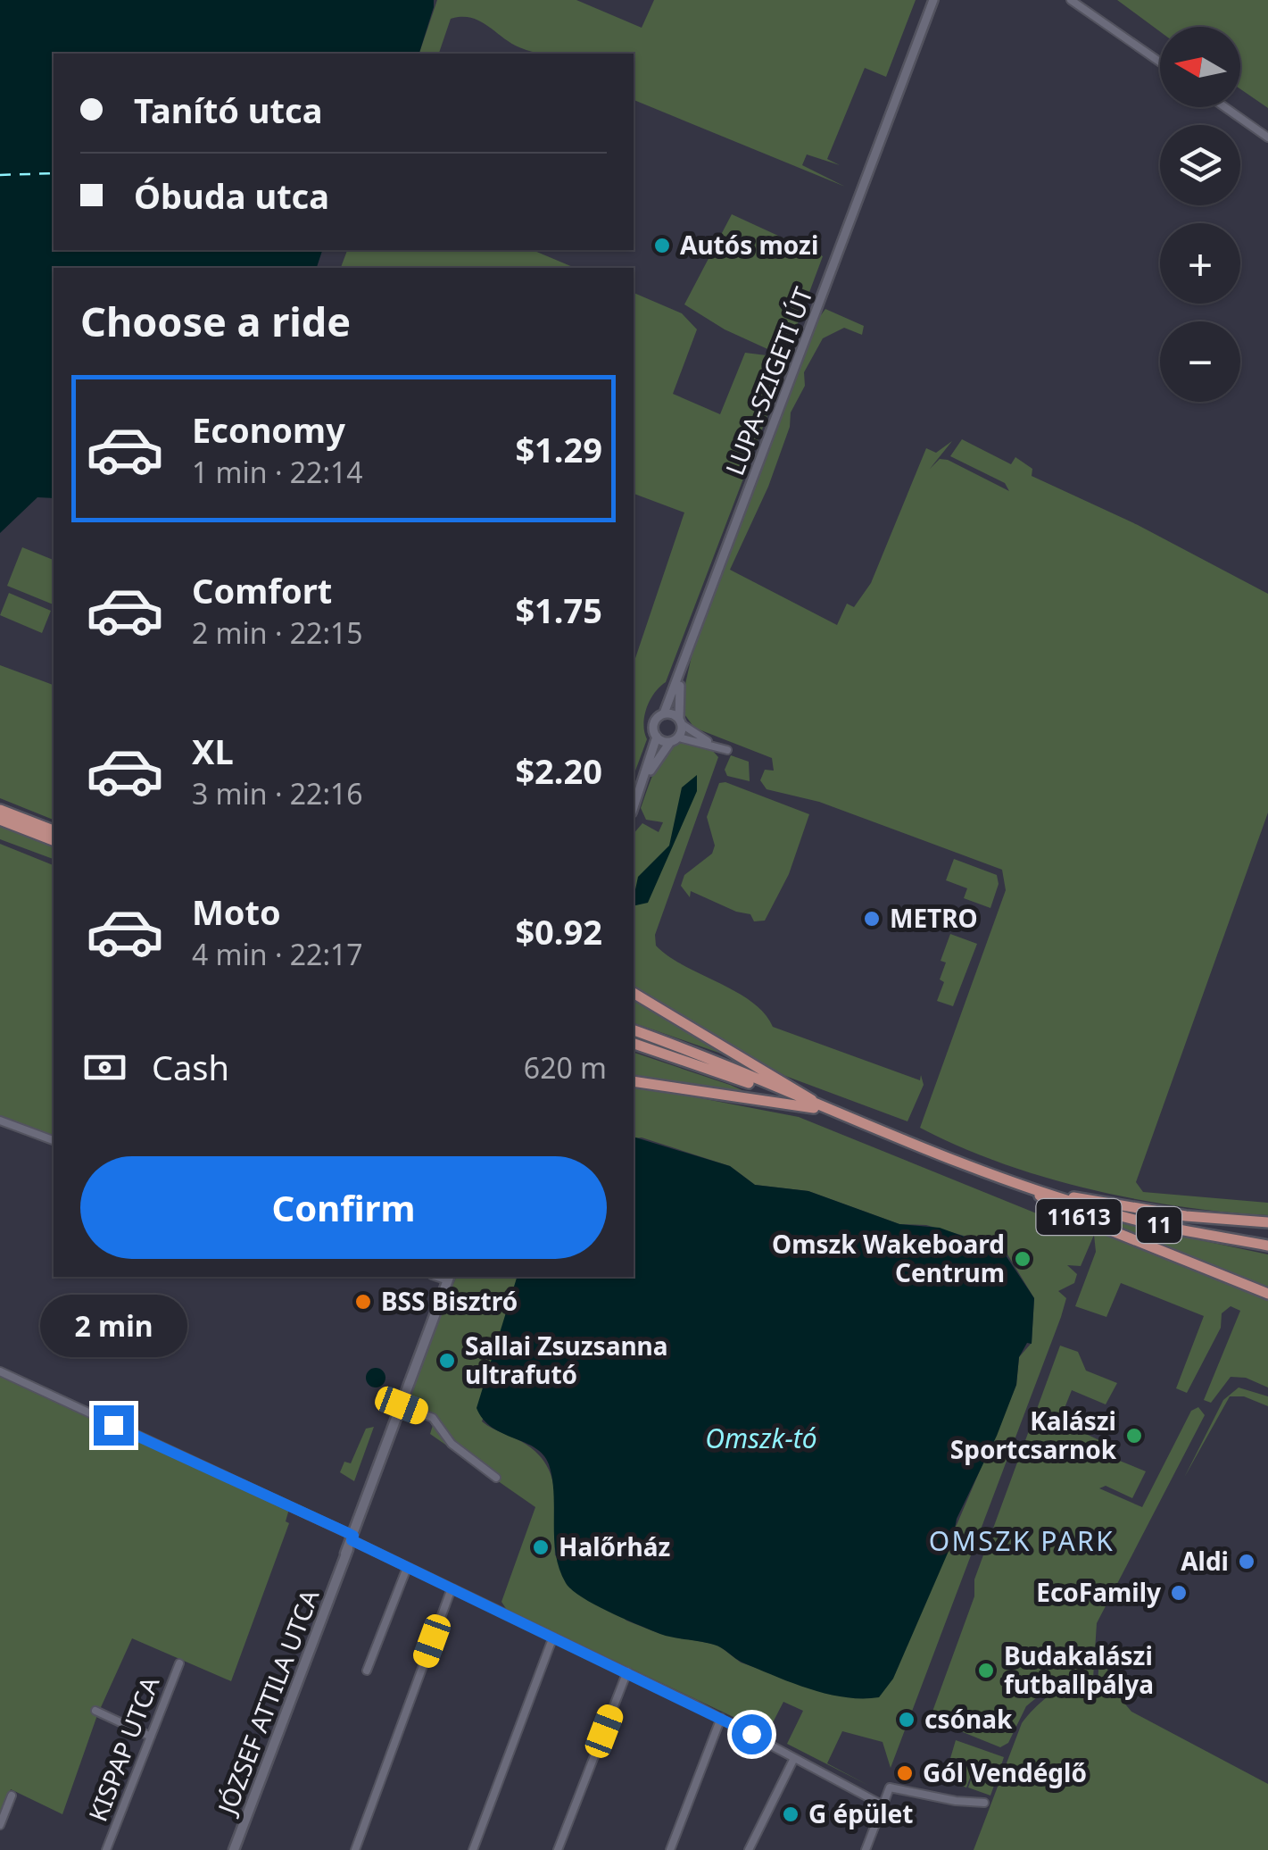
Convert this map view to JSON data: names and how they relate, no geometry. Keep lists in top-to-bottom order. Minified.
{"streets":{"main road":["11613","11","JÓZSEF ATTILA UTCA"],"street":["LUPA-SZIGETI ÚT","KISPAP UTCA"]},"crossings":[["11613","11"]],"districts":["OMSZK PARK"],"water":["Omszk-tó"],"places":["Autós mozi","METRO","Omszk Wakeboard Centrum","BSS Bisztró","Sallai Zsuzsanna ultrafutó","Kalászi Sportcsarnok","Halőrház","Aldi","EcoFamily","Budakalászi futballpálya","csónak","Gól Vendéglő","G épület"],"north":"left","page":{"map_buttons":["+","−"],"banner":["Tanító utca","Óbuda utca"],"heading":"Choose a ride","list":[{"name":"Economy","note":"1 min · 22:14","value":"$1.29"},{"name":"Comfort","note":"2 min · 22:15","value":"$1.75"},{"name":"XL","note":"3 min · 22:16","value":"$2.20"},{"name":"Moto","note":"4 min · 22:17","value":"$0.92"}],"pay":["Cash","620 m"],"buttons":"Confirm","bubble":"2 min"}}
